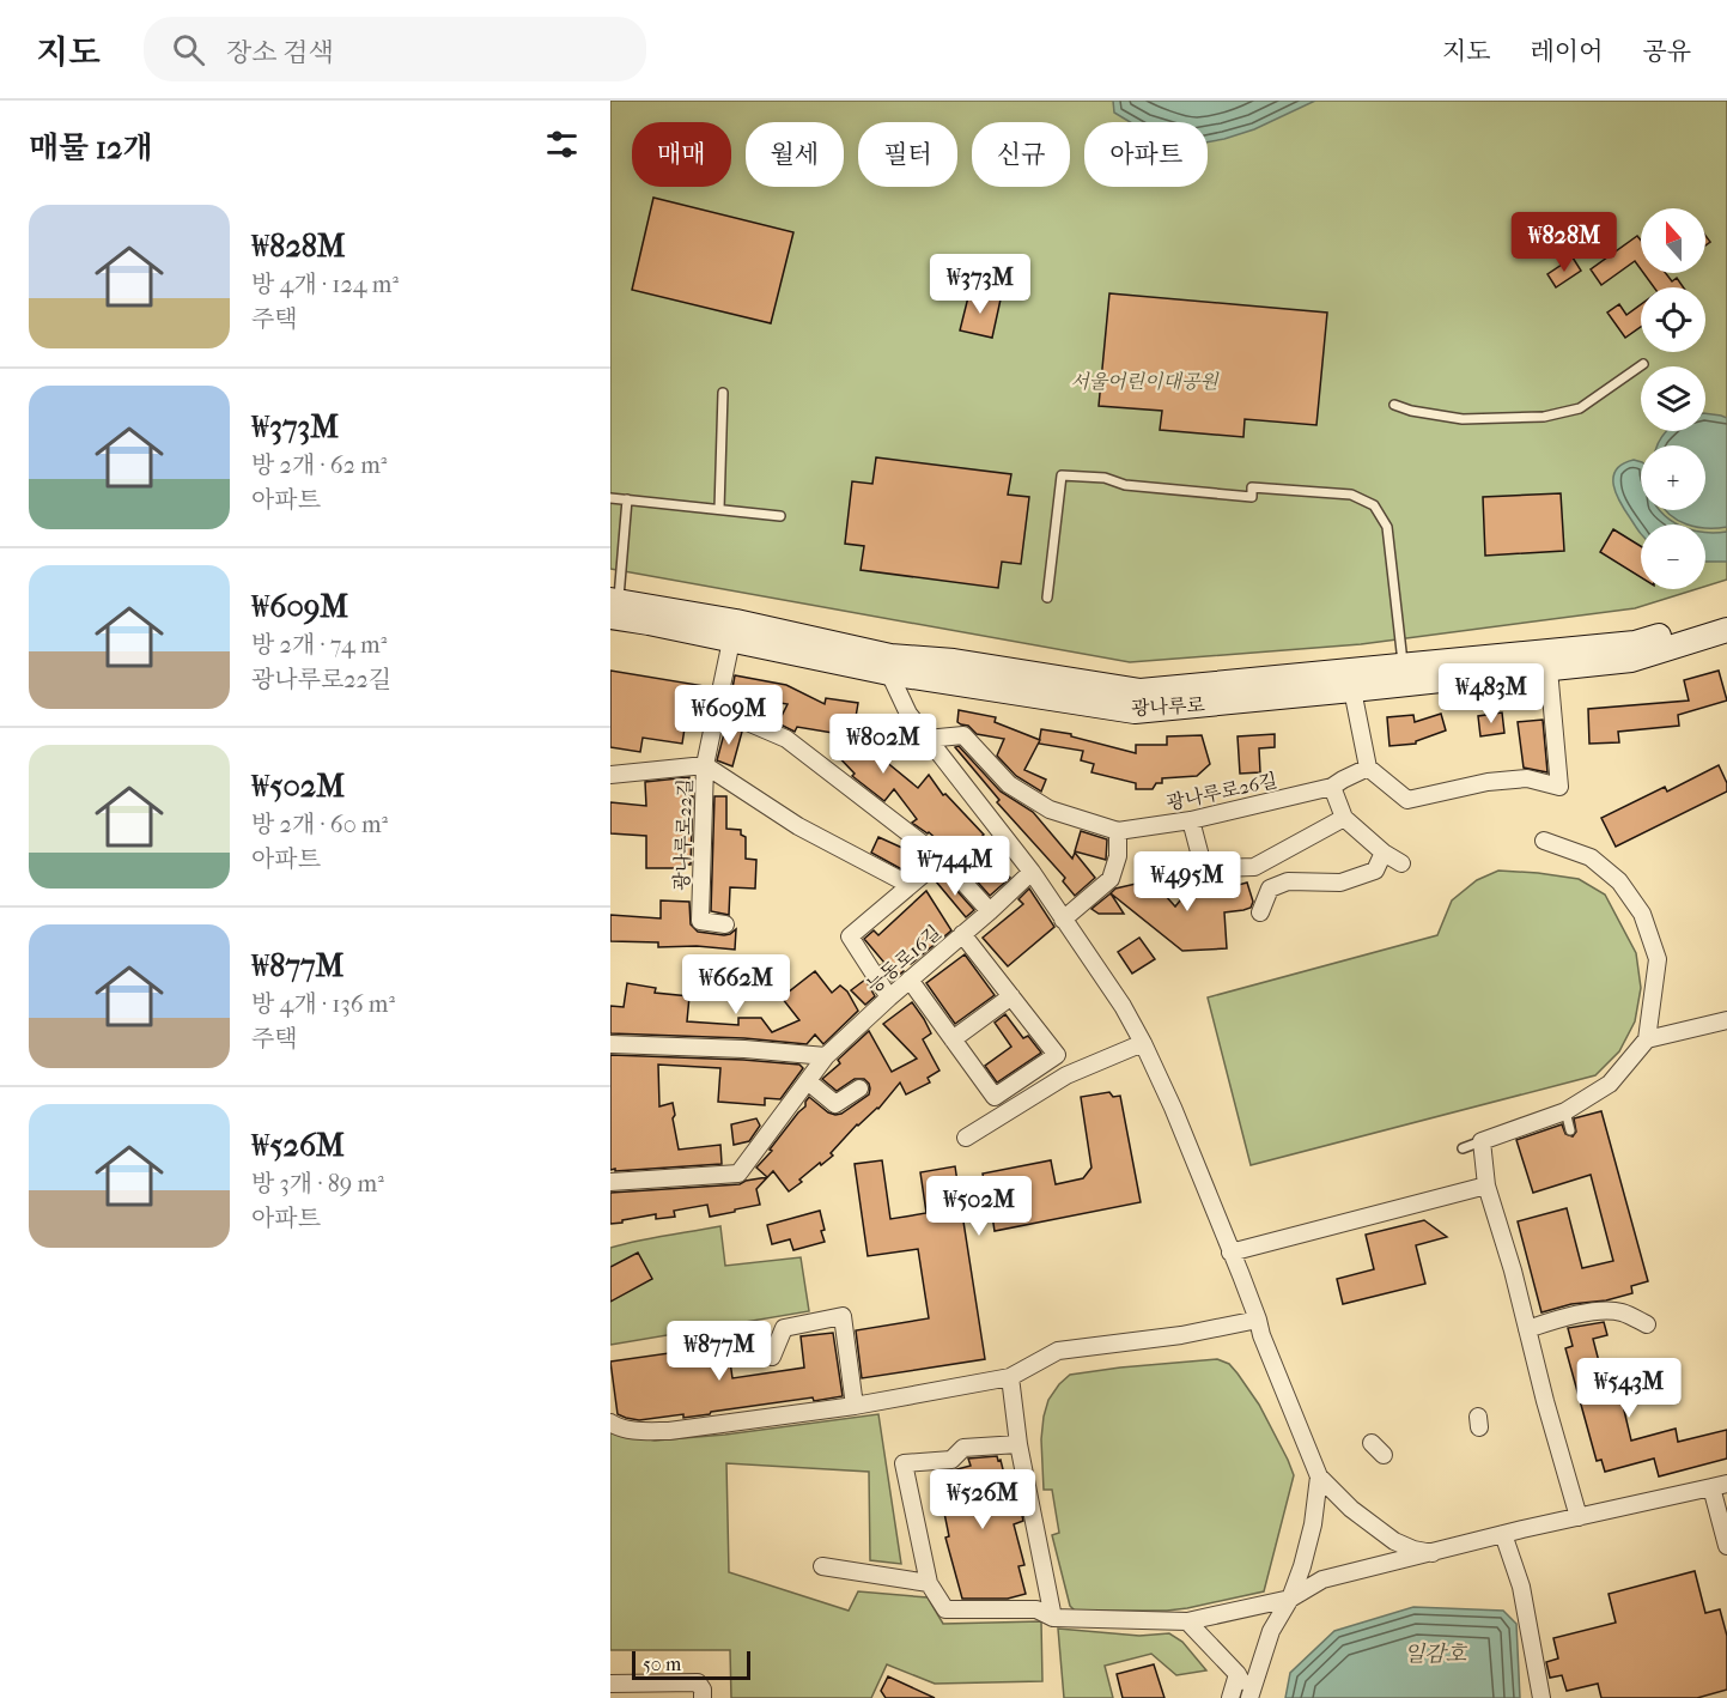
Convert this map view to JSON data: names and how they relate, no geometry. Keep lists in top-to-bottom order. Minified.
{"streets":{"main road":["광나루로"],"street":["광나루로26길","광나루로22길","능동로16길"]},"crossings":[["광나루로","광나루로22길"]],"water":["일감호"],"parks":["서울어린이대공원"],"scale_bar":"50 m","north":"top","page":{"header":"지도","search":"장소 검색","nav":["지도","레이어","공유"],"heading":"매물 12개","chip":["매매","월세","필터","신규","아파트"],"list":[{"name":"₩828M","note":"방 4개 · 124 m² · 주택"},{"name":"₩373M","note":"방 2개 · 62 m² · 아파트"},{"name":"₩609M","note":"방 2개 · 74 m² · 광나루로22길"},{"name":"₩502M","note":"방 2개 · 60 m² · 아파트"},{"name":"₩877M","note":"방 4개 · 136 m² · 주택"},{"name":"₩526M","note":"방 3개 · 89 m² · 아파트"}],"map_buttons":["+","−"],"price":["₩828M","₩373M","₩483M","₩609M","₩802M","₩744M","₩495M","₩662M","₩502M","₩877M","₩543M","₩526M"],"scale":"50 m"}}
